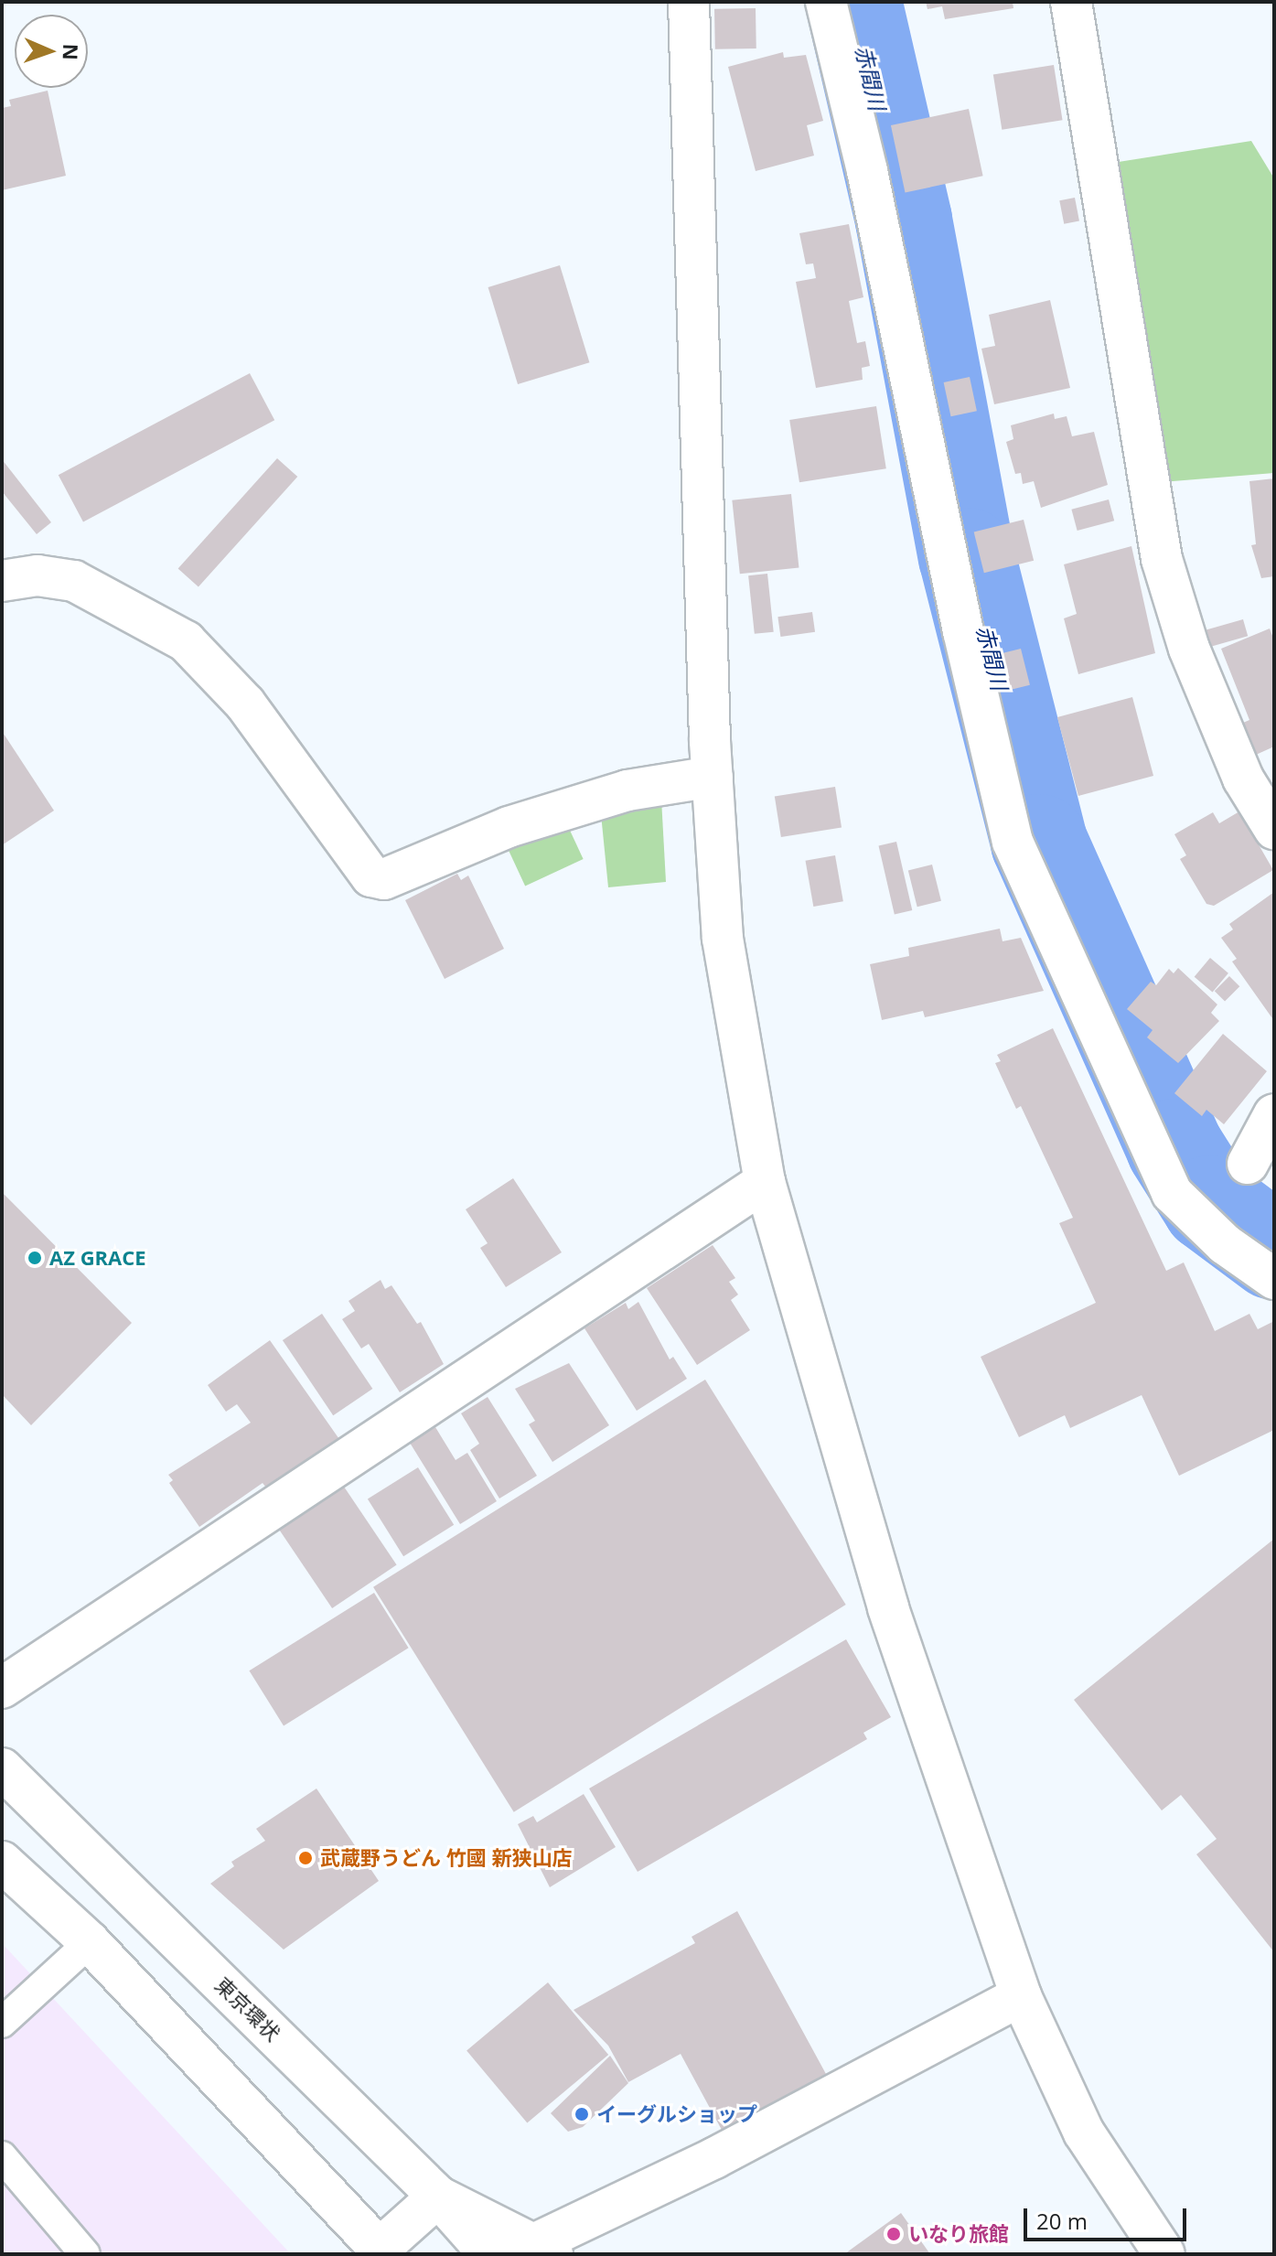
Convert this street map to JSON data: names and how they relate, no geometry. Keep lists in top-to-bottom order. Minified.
{"streets":{"main road":["東京環状"]},"water":["赤間川"],"places":["AZ GRACE","武蔵野うどん 竹國 新狭山店","イーグルショップ","いなり旅館"],"scale_bar":"20 m","north":"right"}
